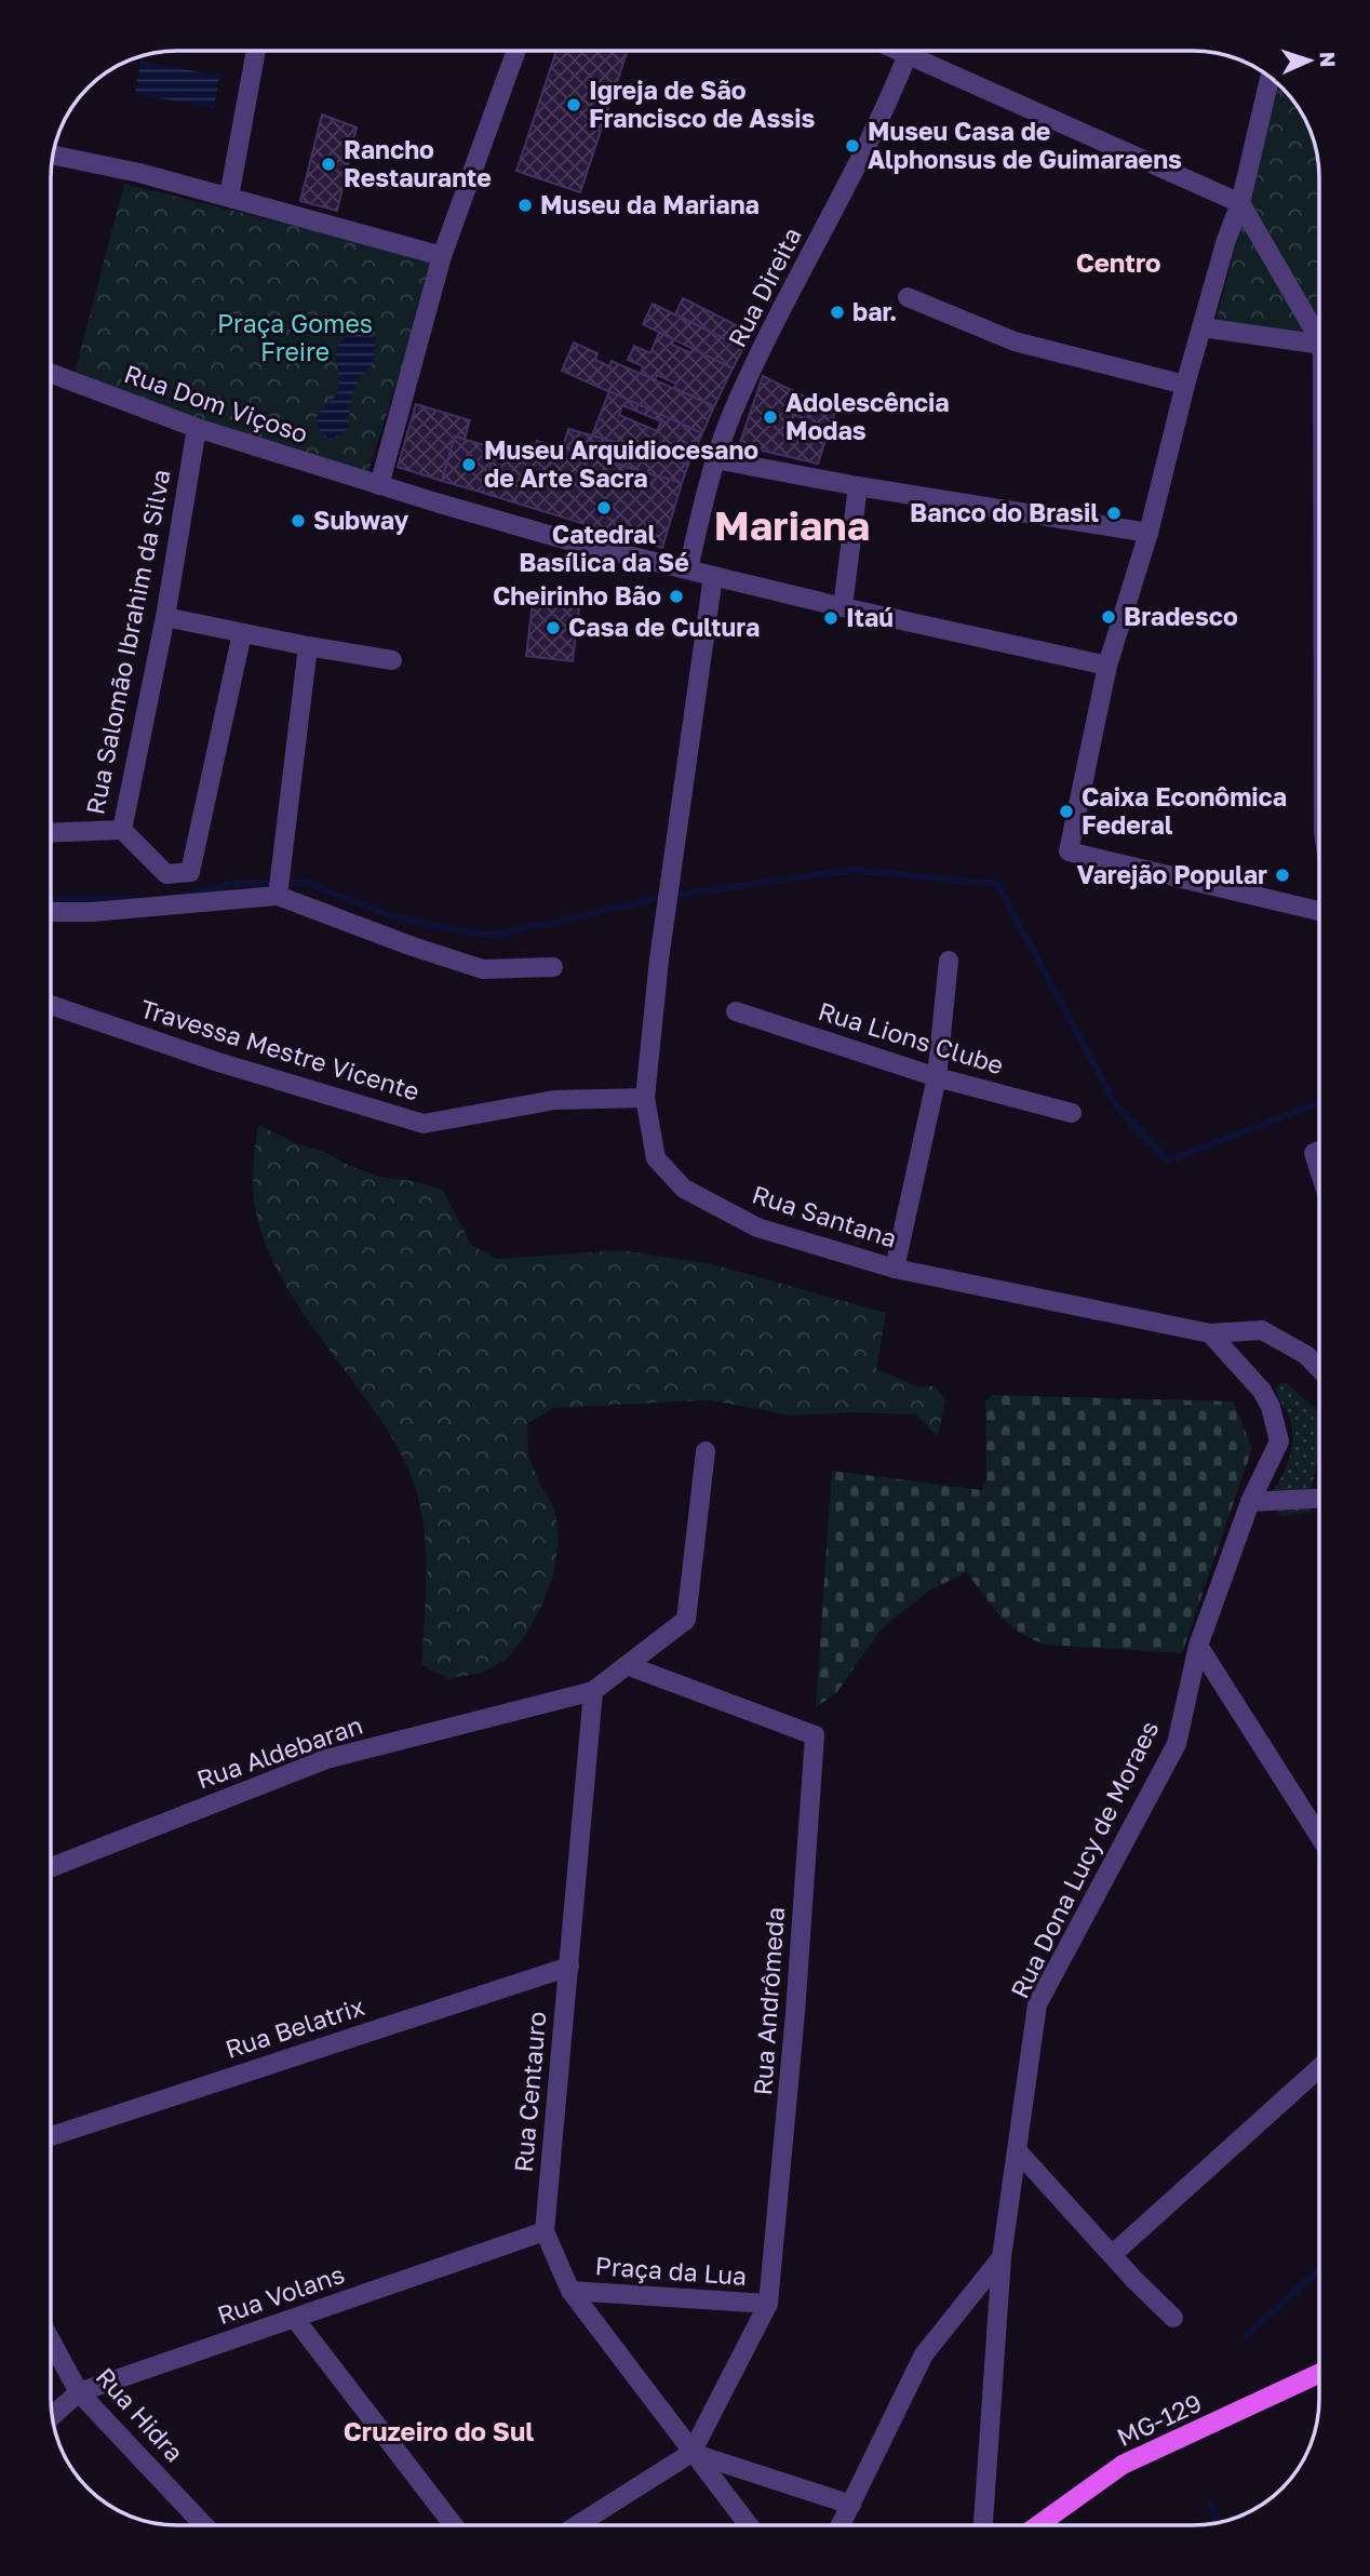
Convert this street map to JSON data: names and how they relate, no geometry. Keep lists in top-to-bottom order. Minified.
{"streets":{"main road":["MG-129"],"street":["Rua Direita","Rua Dom Viçoso","Rua Salomão Ibrahim da Silva","Rua Lions Clube","Travessa Mestre Vicente","Rua Santana","Rua Aldebaran","Rua Dona Lucy de Moraes","Rua Andrômeda","Rua Belatrix","Rua Centauro","Praça da Lua","Rua Volans","Rua Hidra"]},"crossings":[["Rua Direita","Rua Dom Viçoso"],["Rua Dom Viçoso","Rua Salomão Ibrahim da Silva"],["Rua Dom Viçoso","Rua Santana"],["Travessa Mestre Vicente","Rua Santana"],["Rua Santana","Rua Dona Lucy de Moraes"],["Rua Aldebaran","Rua Andrômeda"],["Rua Aldebaran","Rua Centauro"],["Rua Andrômeda","Rua Centauro"],["Rua Andrômeda","Praça da Lua"],["Rua Belatrix","Rua Centauro"],["Rua Centauro","Praça da Lua"],["Rua Centauro","Rua Volans"],["Rua Volans","Rua Hidra"]],"districts":["Centro","Mariana","Cruzeiro do Sul"],"parks":["Praça Gomes Freire"],"places":["Igreja de São Francisco de Assis","Museu Casa de Alphonsus de Guimaraens","Rancho Restaurante","Museu da Mariana","bar.","Adolescência Modas","Museu Arquidiocesano de Arte Sacra","Catedral Basílica da Sé","Banco do Brasil","Subway","Cheirinho Bão","Bradesco","Itaú","Casa de Cultura","Caixa Econômica Federal","Varejão Popular"],"north":"right"}
